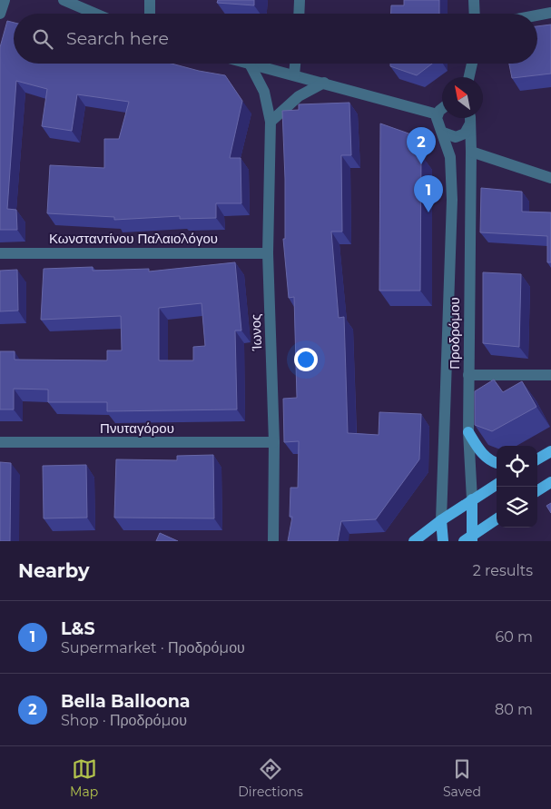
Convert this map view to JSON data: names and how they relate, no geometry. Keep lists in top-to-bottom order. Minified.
{"streets":{"main road":["Προδρόμου"],"street":["Κωνσταντίνου Παλαιολόγου","Ίωνος","Πνυταγόρου"]},"crossings":[["Κωνσταντίνου Παλαιολόγου","Ίωνος"],["Ίωνος","Πνυταγόρου"]],"north":"top left","page":{"search":"Search here","pins":["2","1"],"heading":["Nearby","2 results"],"list":[{"mark":"1","name":"L&S","note":"Supermarket · Προδρόμου","value":"60 m"},{"mark":"2","name":"Bella Balloona","note":"Shop · Προδρόμου","value":"80 m"}],"nav":["Map","Directions","Saved"]}}
